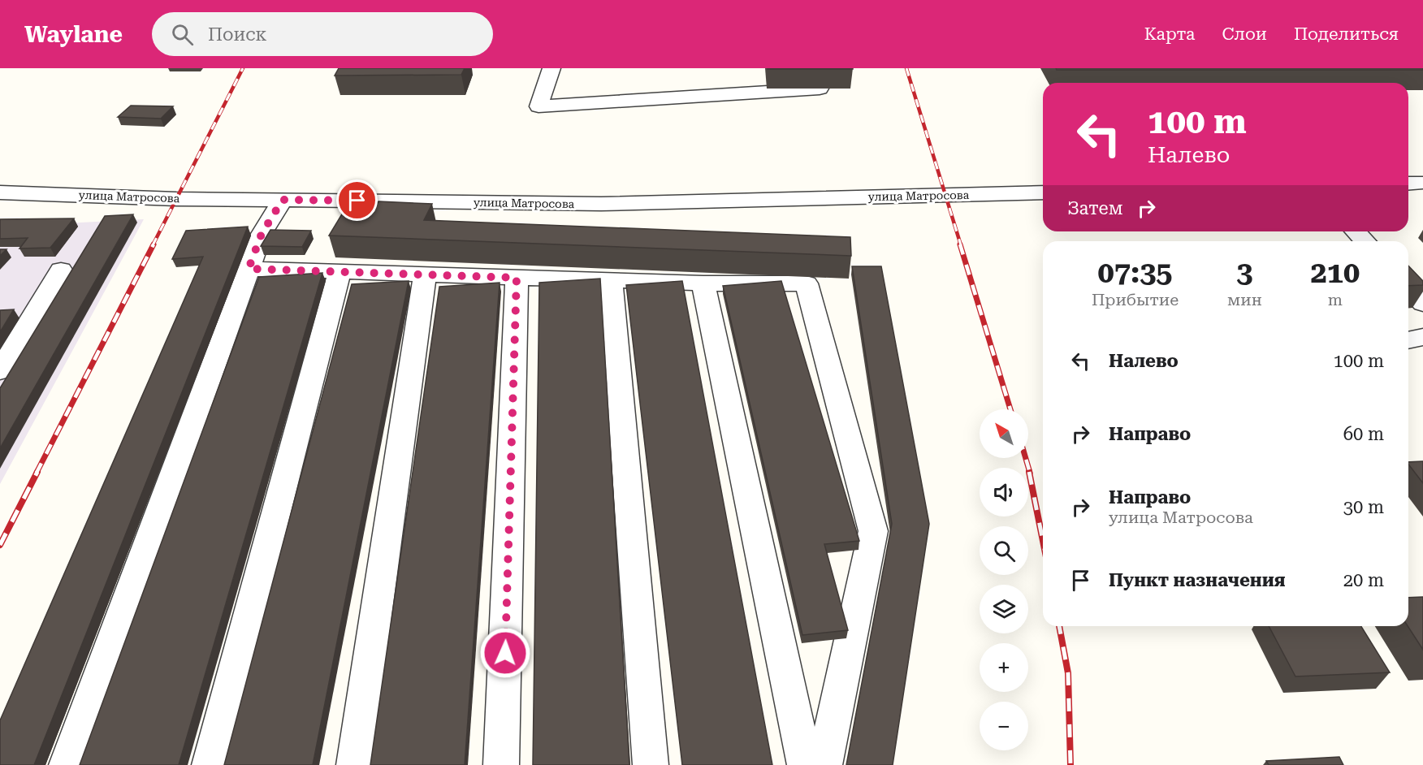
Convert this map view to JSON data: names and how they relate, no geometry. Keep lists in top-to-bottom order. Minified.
{"streets":{"street":["улица Матросова"]},"north":"top left","page":{"header":"Waylane","search":"Поиск","nav":["Карта","Слои","Поделиться"],"turn":["100 m","Налево"],"then":"Затем","eta":["07:35","Прибытие","3","мин","210","m"],"list":[{"name":"Налево","value":"100 m"},{"name":"Направо","value":"60 m"},{"name":"Направо","note":"улица Матросова","value":"30 m"},{"name":"Пункт назначения","value":"20 m"}],"map_buttons":["+","−"]}}
